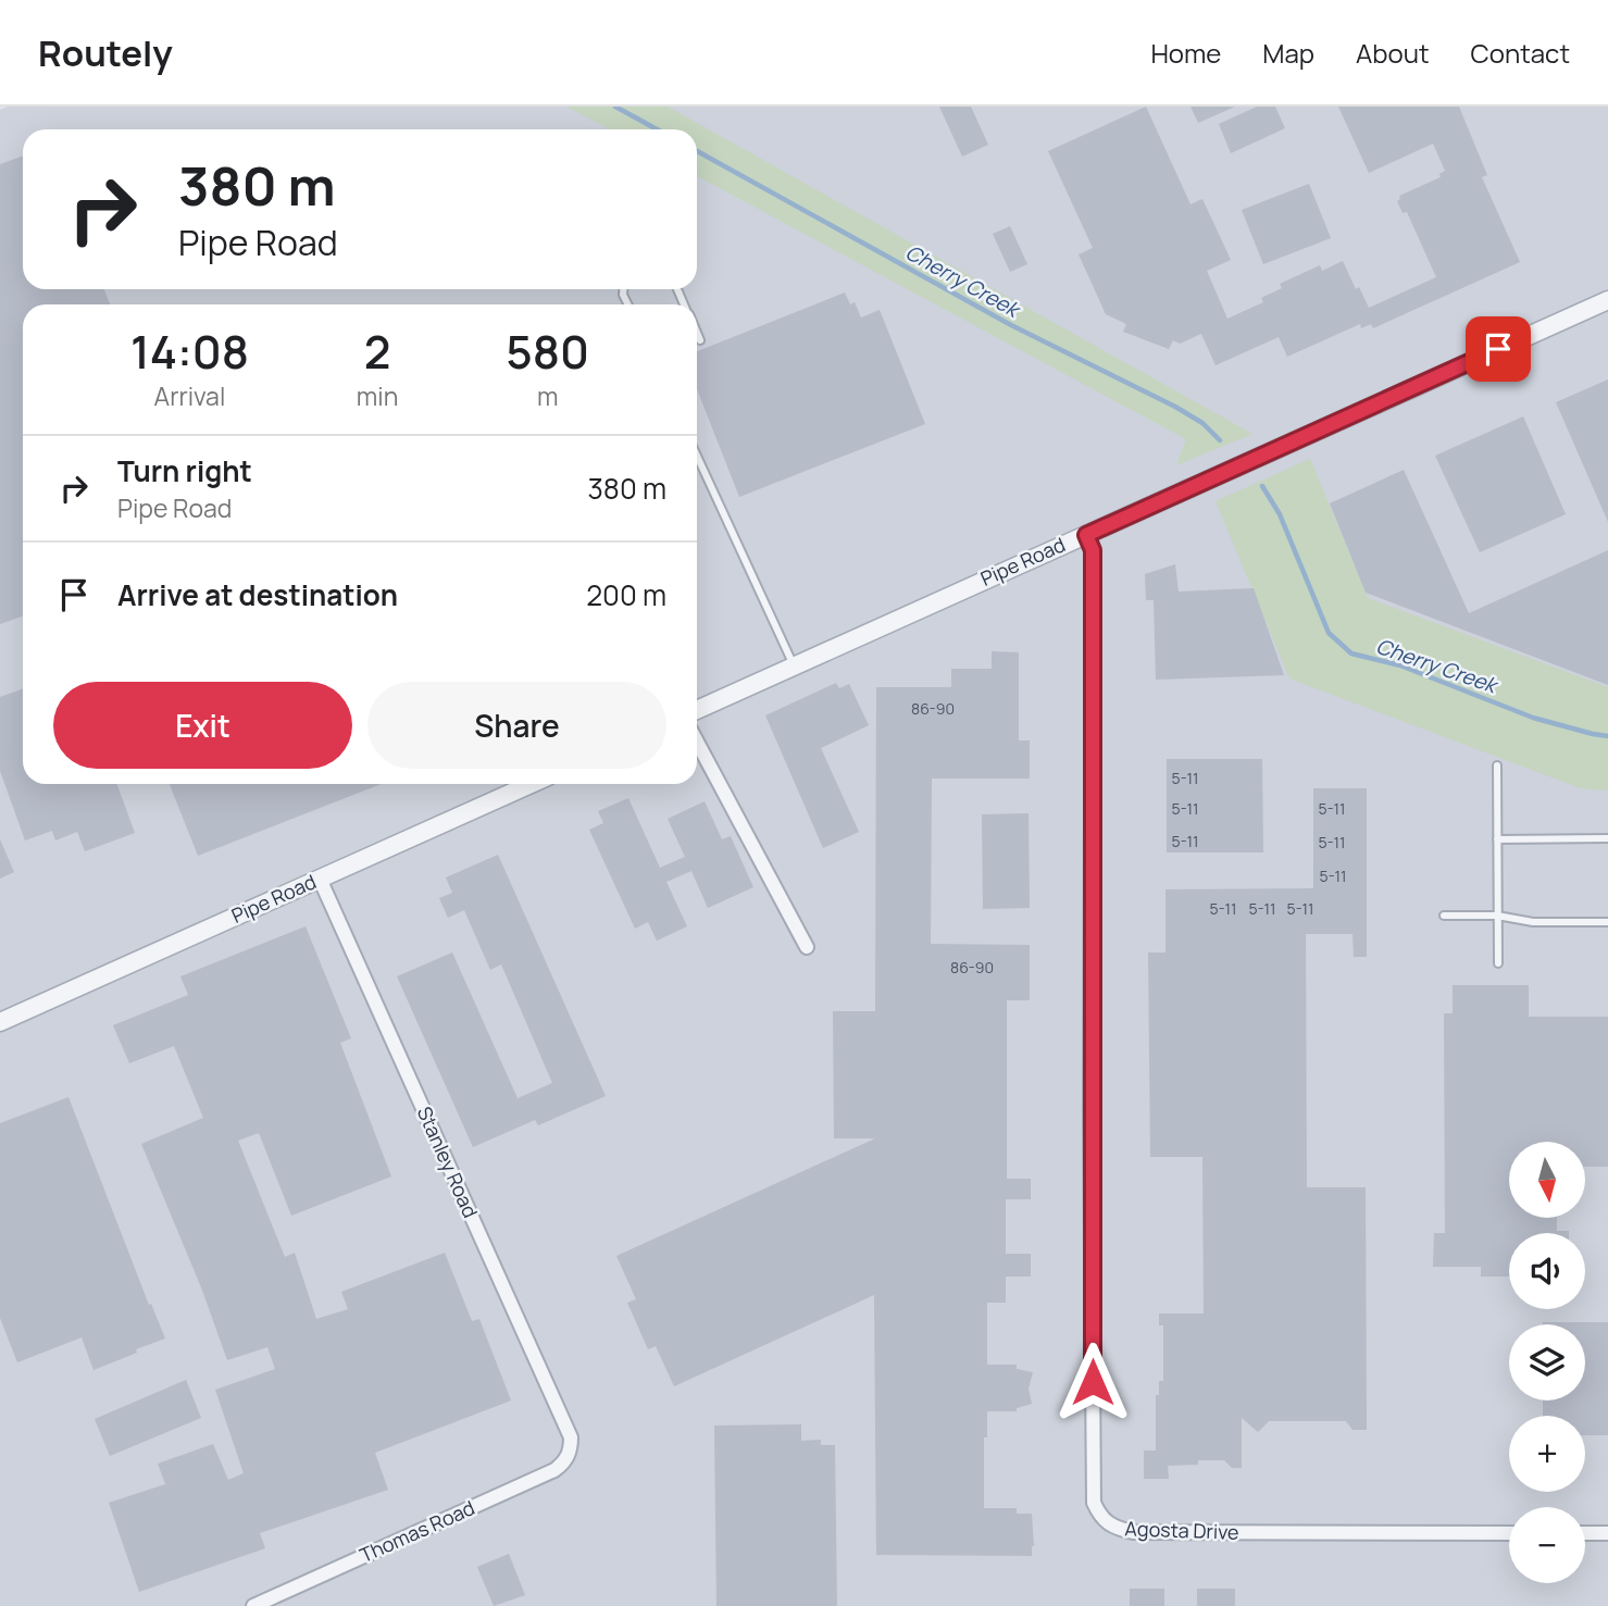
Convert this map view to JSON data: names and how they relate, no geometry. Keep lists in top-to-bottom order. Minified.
{"streets":{"street":["Pipe Road","Stanley Road","Agosta Drive","Thomas Road"]},"crossings":[["Pipe Road","Stanley Road"],["Pipe Road","Agosta Drive"],["Stanley Road","Thomas Road"]],"water":["Cherry Creek"],"house_numbers":["86-90","5-11","5-11","5-11","5-11","5-11","5-11","5-11","5-11","5-11","86-90"],"north":"bottom","page":{"header":"Routely","nav":["Home","Map","About","Contact"],"turn":["380 m","Pipe Road"],"eta":["14:08","Arrival","2","min","580","m"],"list":[{"name":"Turn right","note":"Pipe Road","value":"380 m"},{"name":"Arrive at destination","value":"200 m"}],"buttons":["Exit","Share"],"map_buttons":["+","−"]}}
